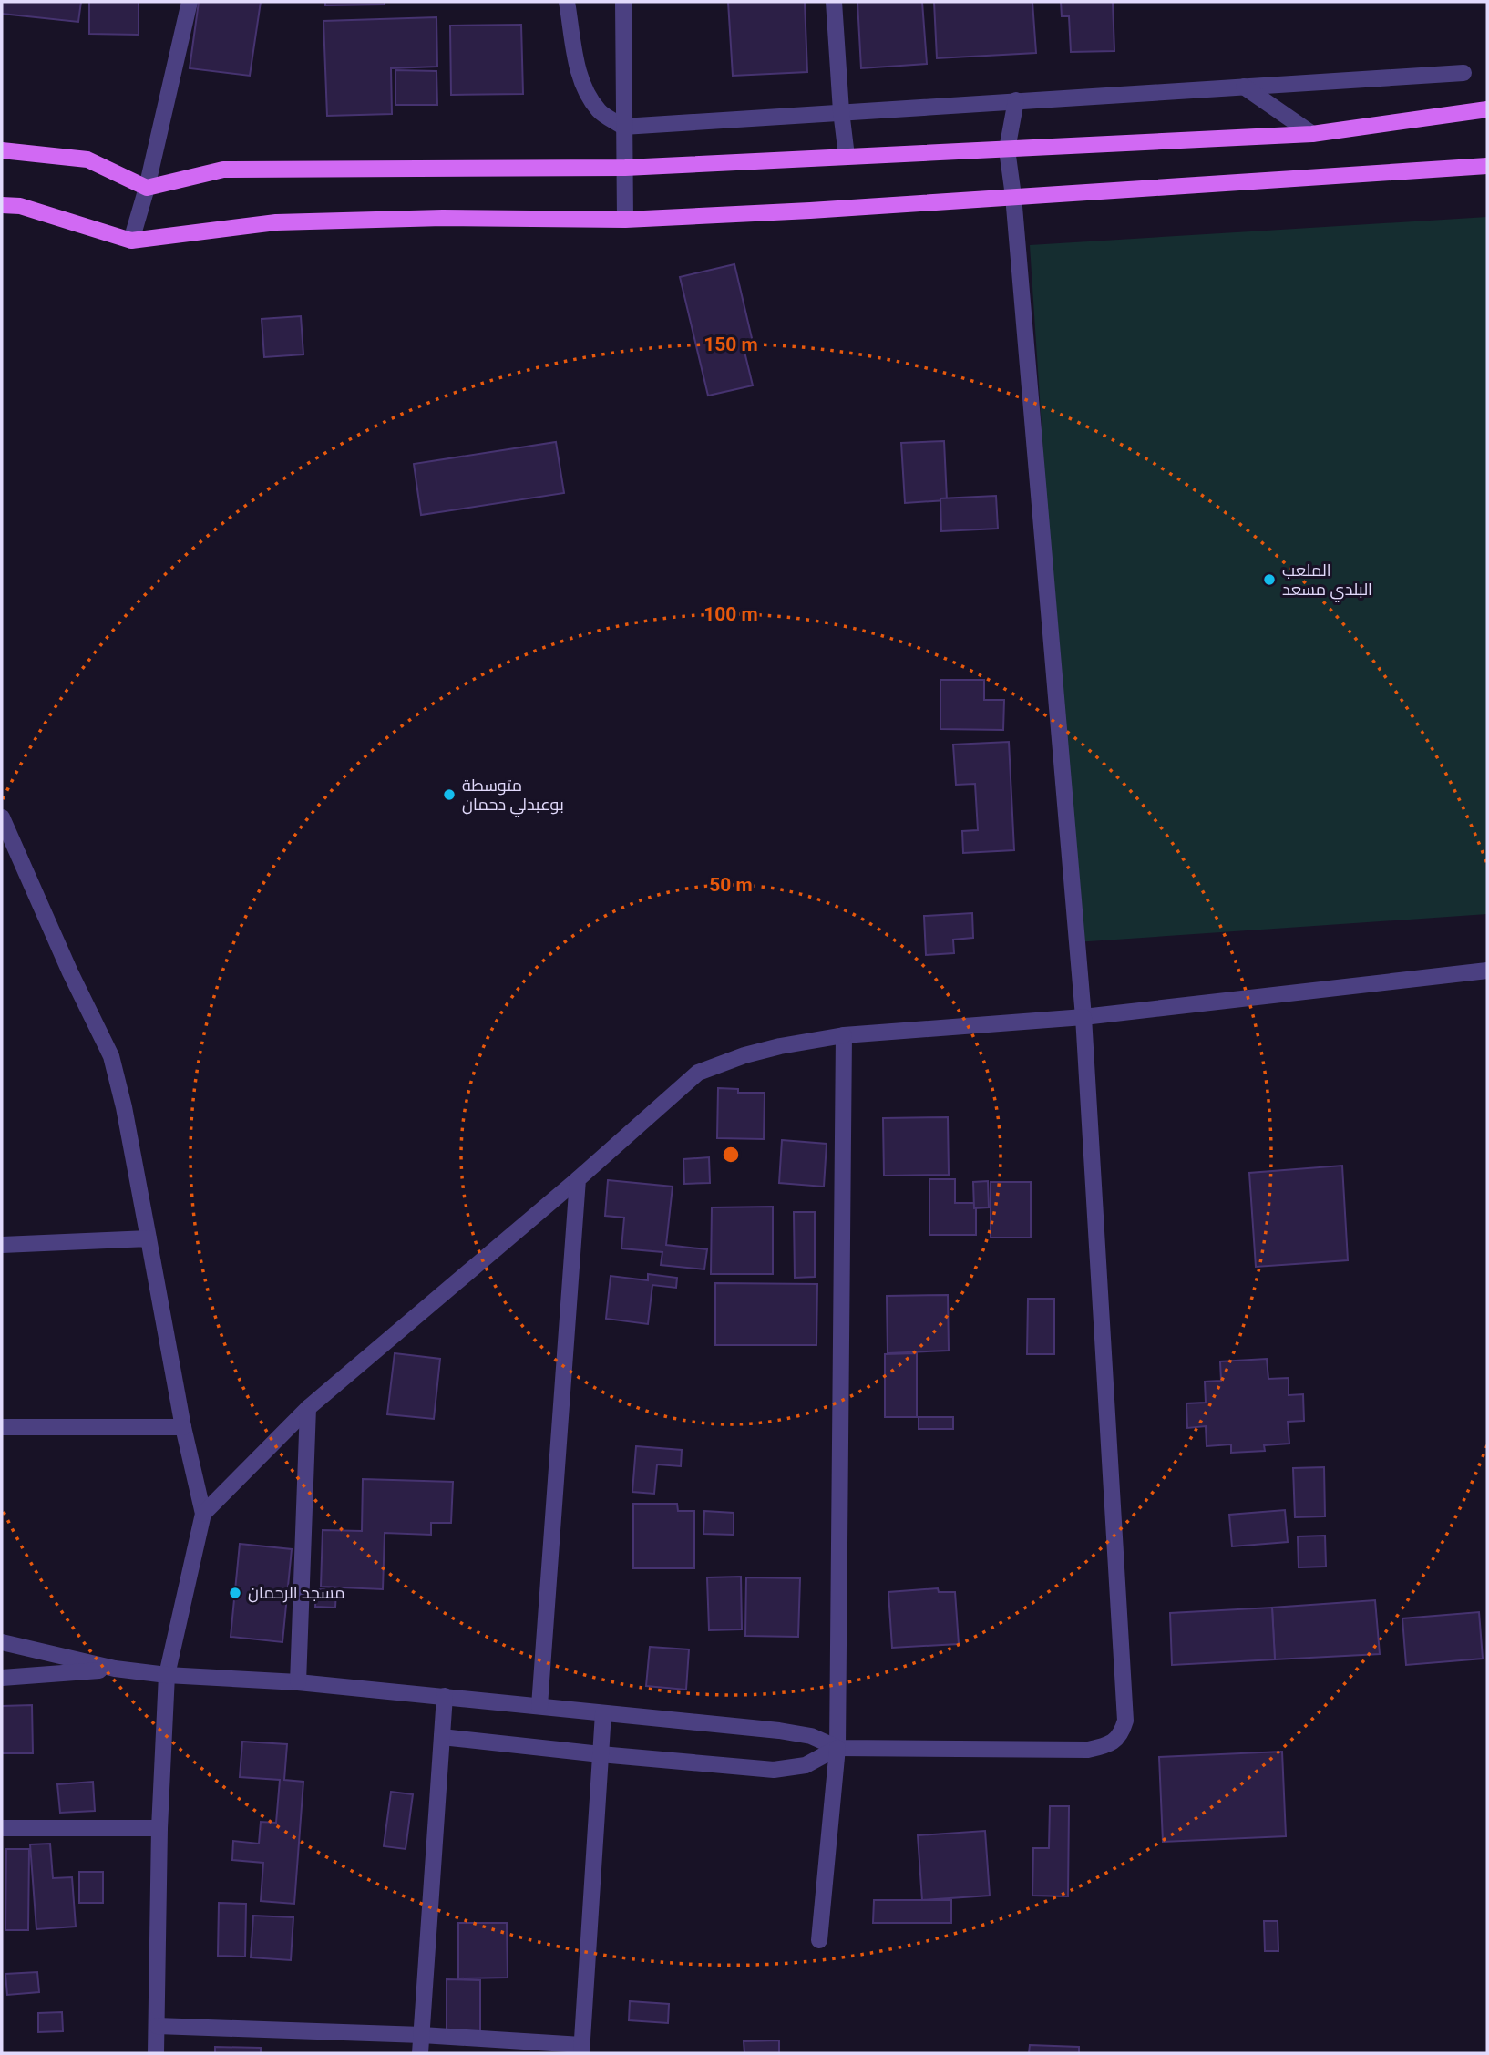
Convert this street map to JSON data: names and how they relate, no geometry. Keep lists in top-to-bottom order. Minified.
{"places":["الملعب البلدي مسعد","متوسطة بوعبدلي دحمان","مسجد الرحمان"],"rings":["150 m","100 m","50 m"]}
